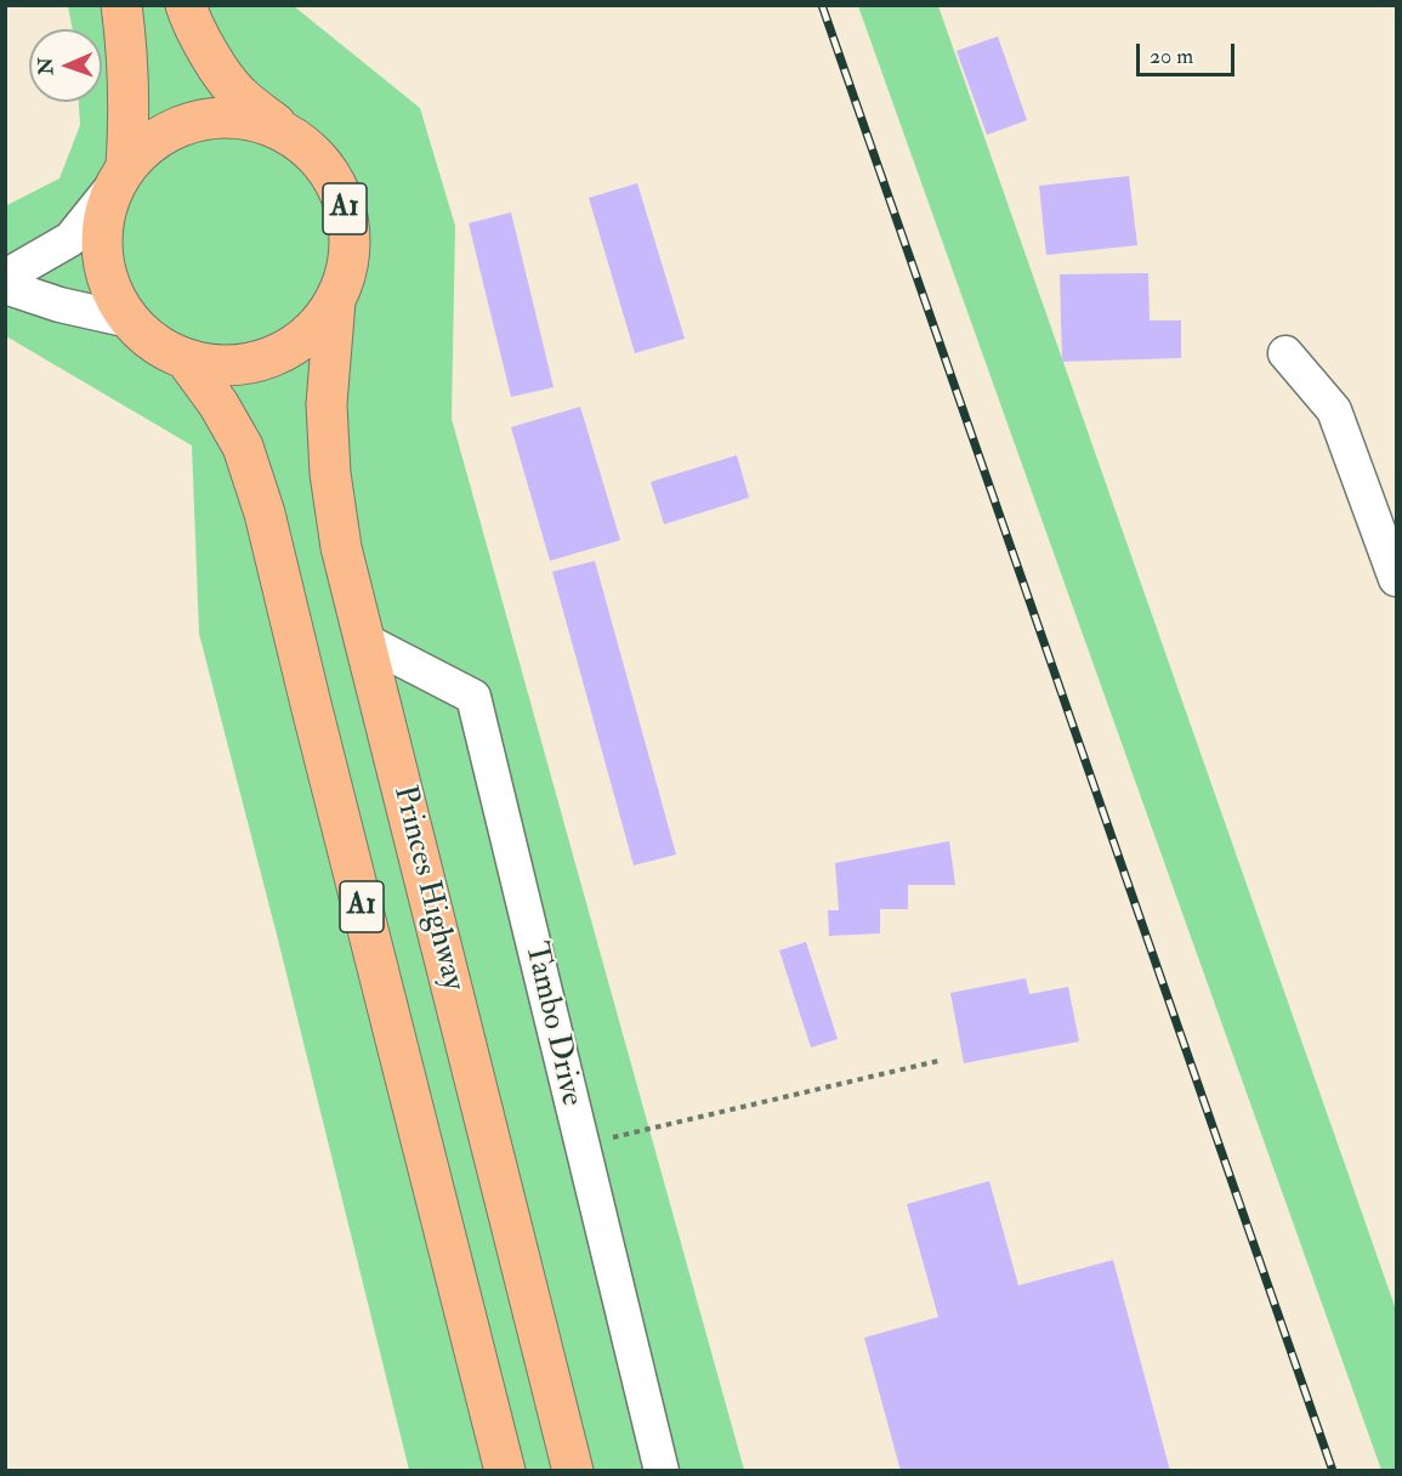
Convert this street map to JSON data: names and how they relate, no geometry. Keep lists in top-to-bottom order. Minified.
{"streets":{"highway":["A1","Princes Highway"],"street":["Tambo Drive"]},"crossings":[["A1","Princes Highway"],["Princes Highway","Tambo Drive"]],"scale_bar":"20 m","north":"left"}
